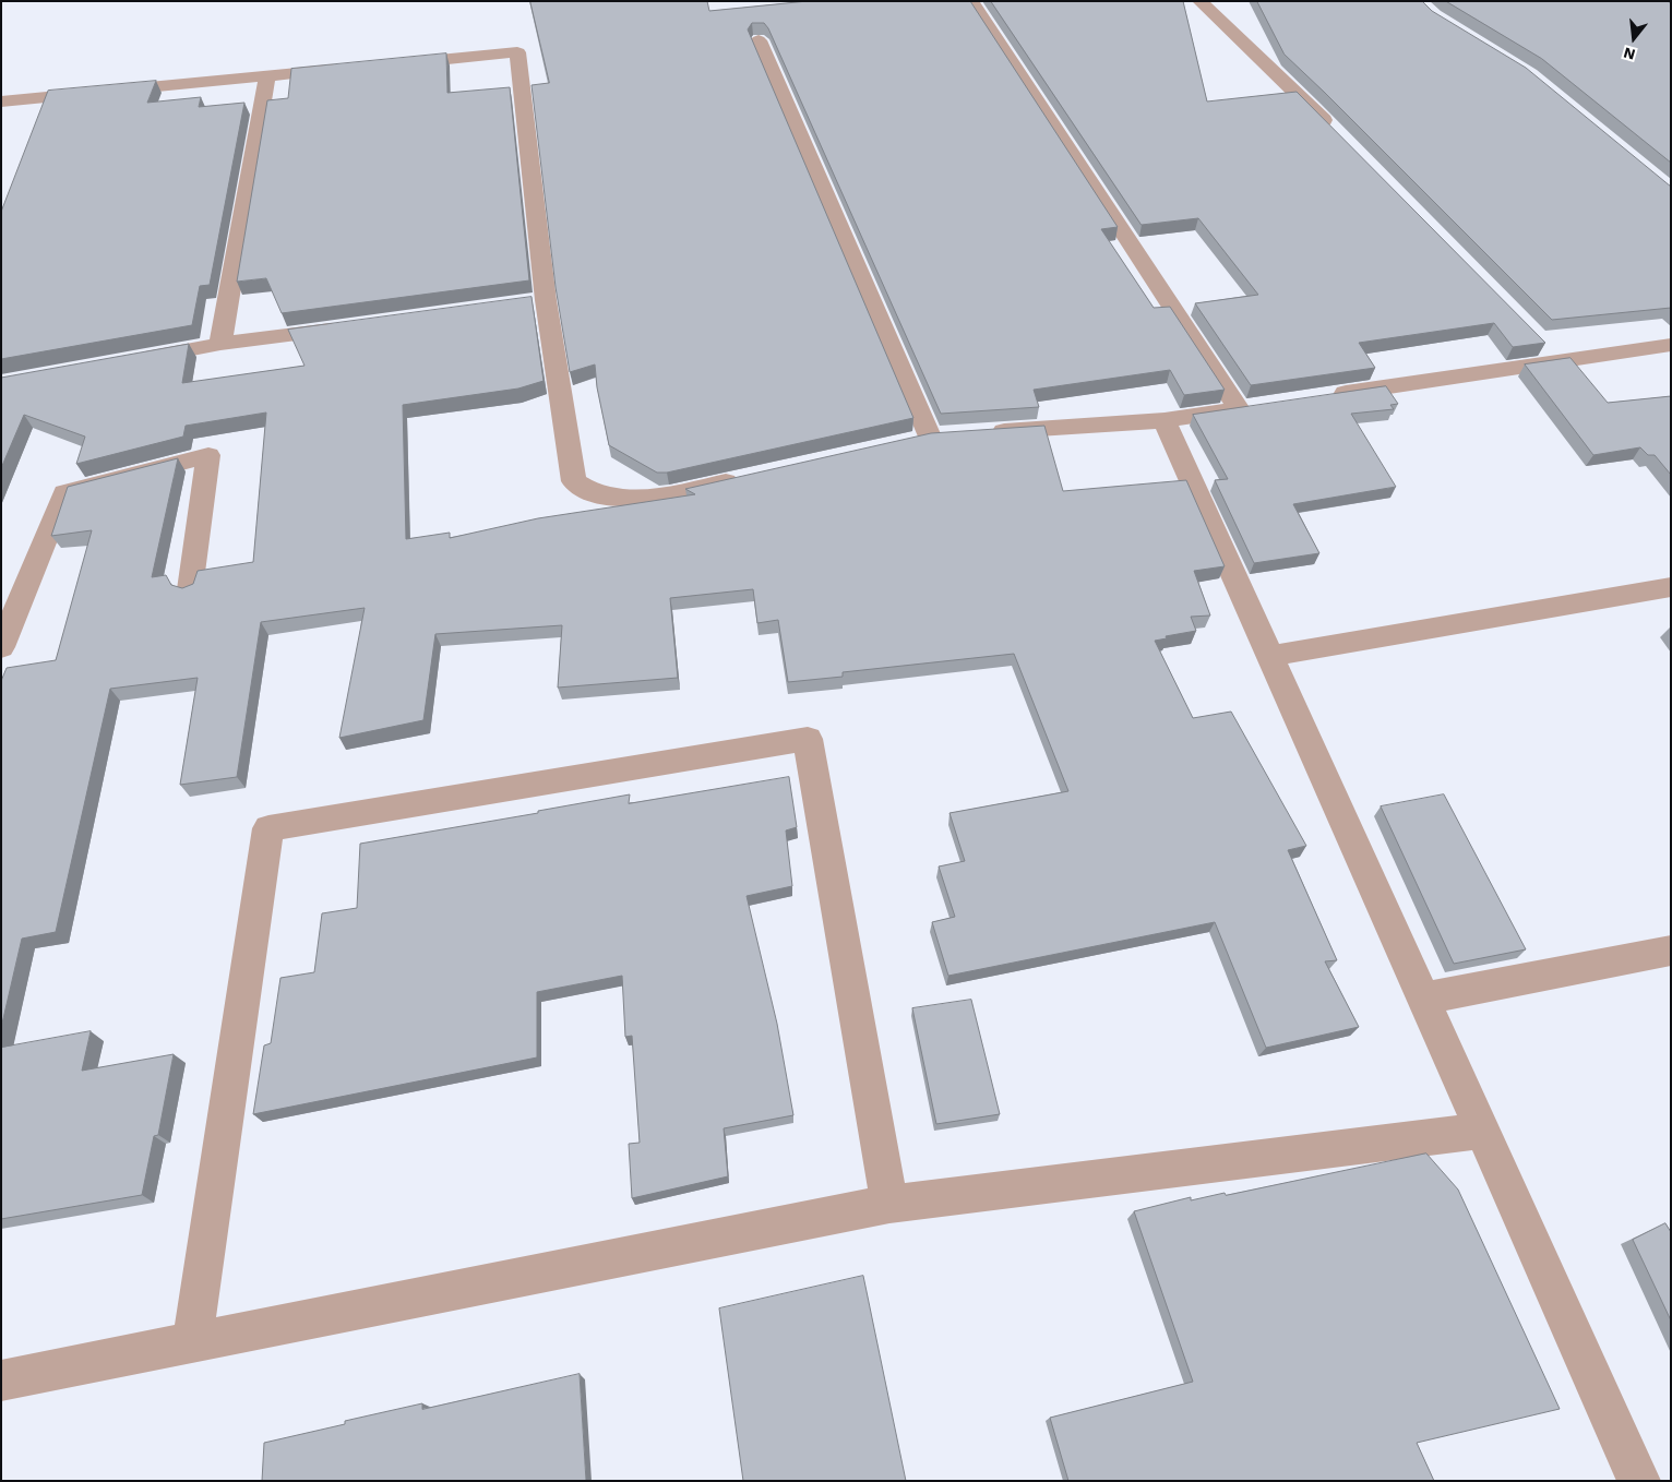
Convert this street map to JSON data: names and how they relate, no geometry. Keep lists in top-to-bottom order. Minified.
{"north":"bottom"}
